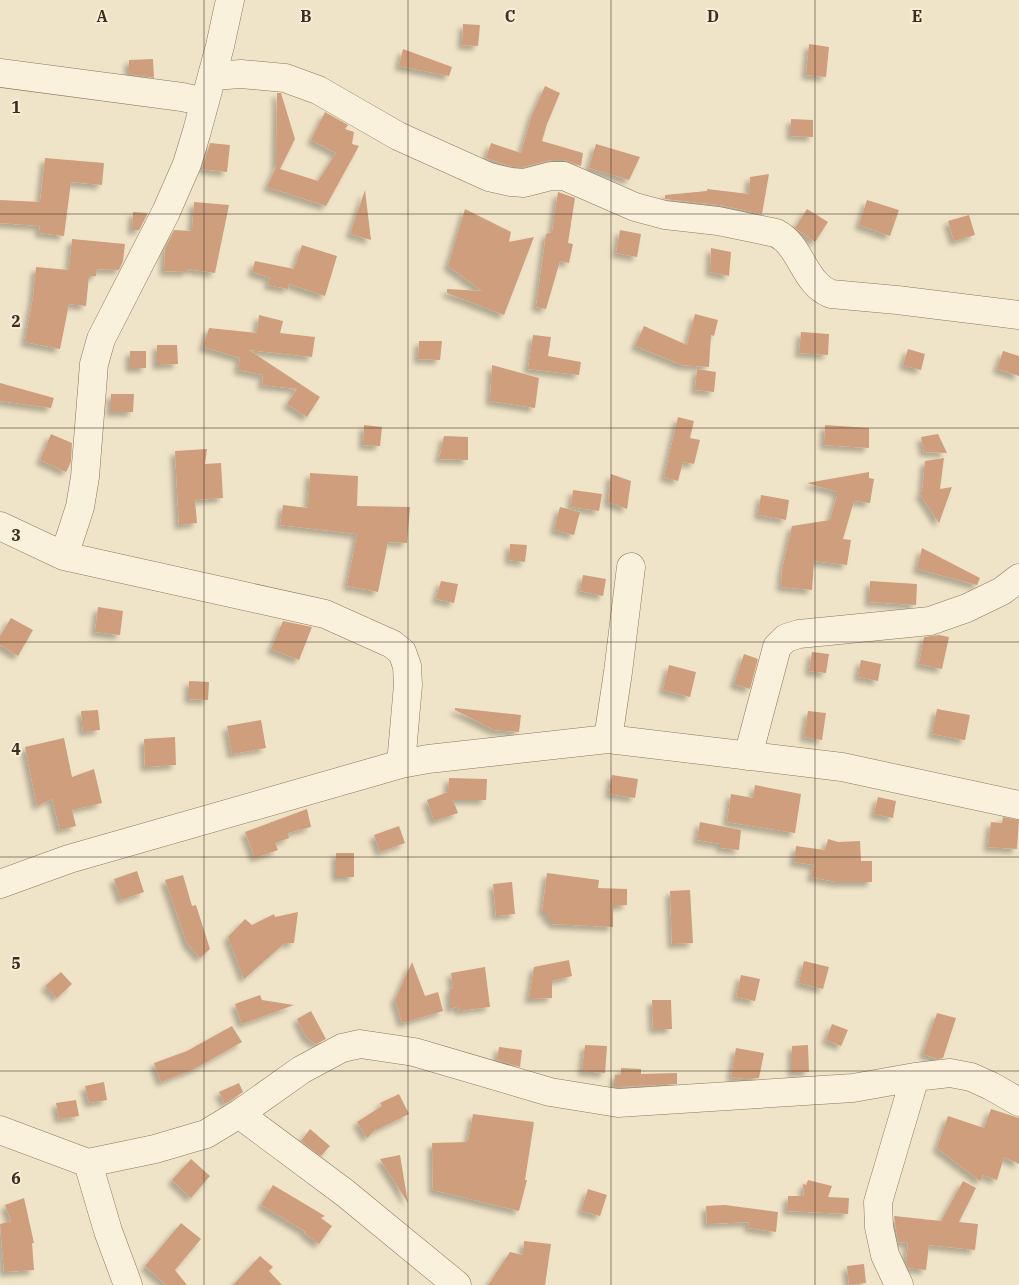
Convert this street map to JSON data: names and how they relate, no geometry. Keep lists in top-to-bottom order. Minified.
{"grid":{"columns":["A","B","C","D","E"],"rows":["1","2","3","4","5","6"]}}
